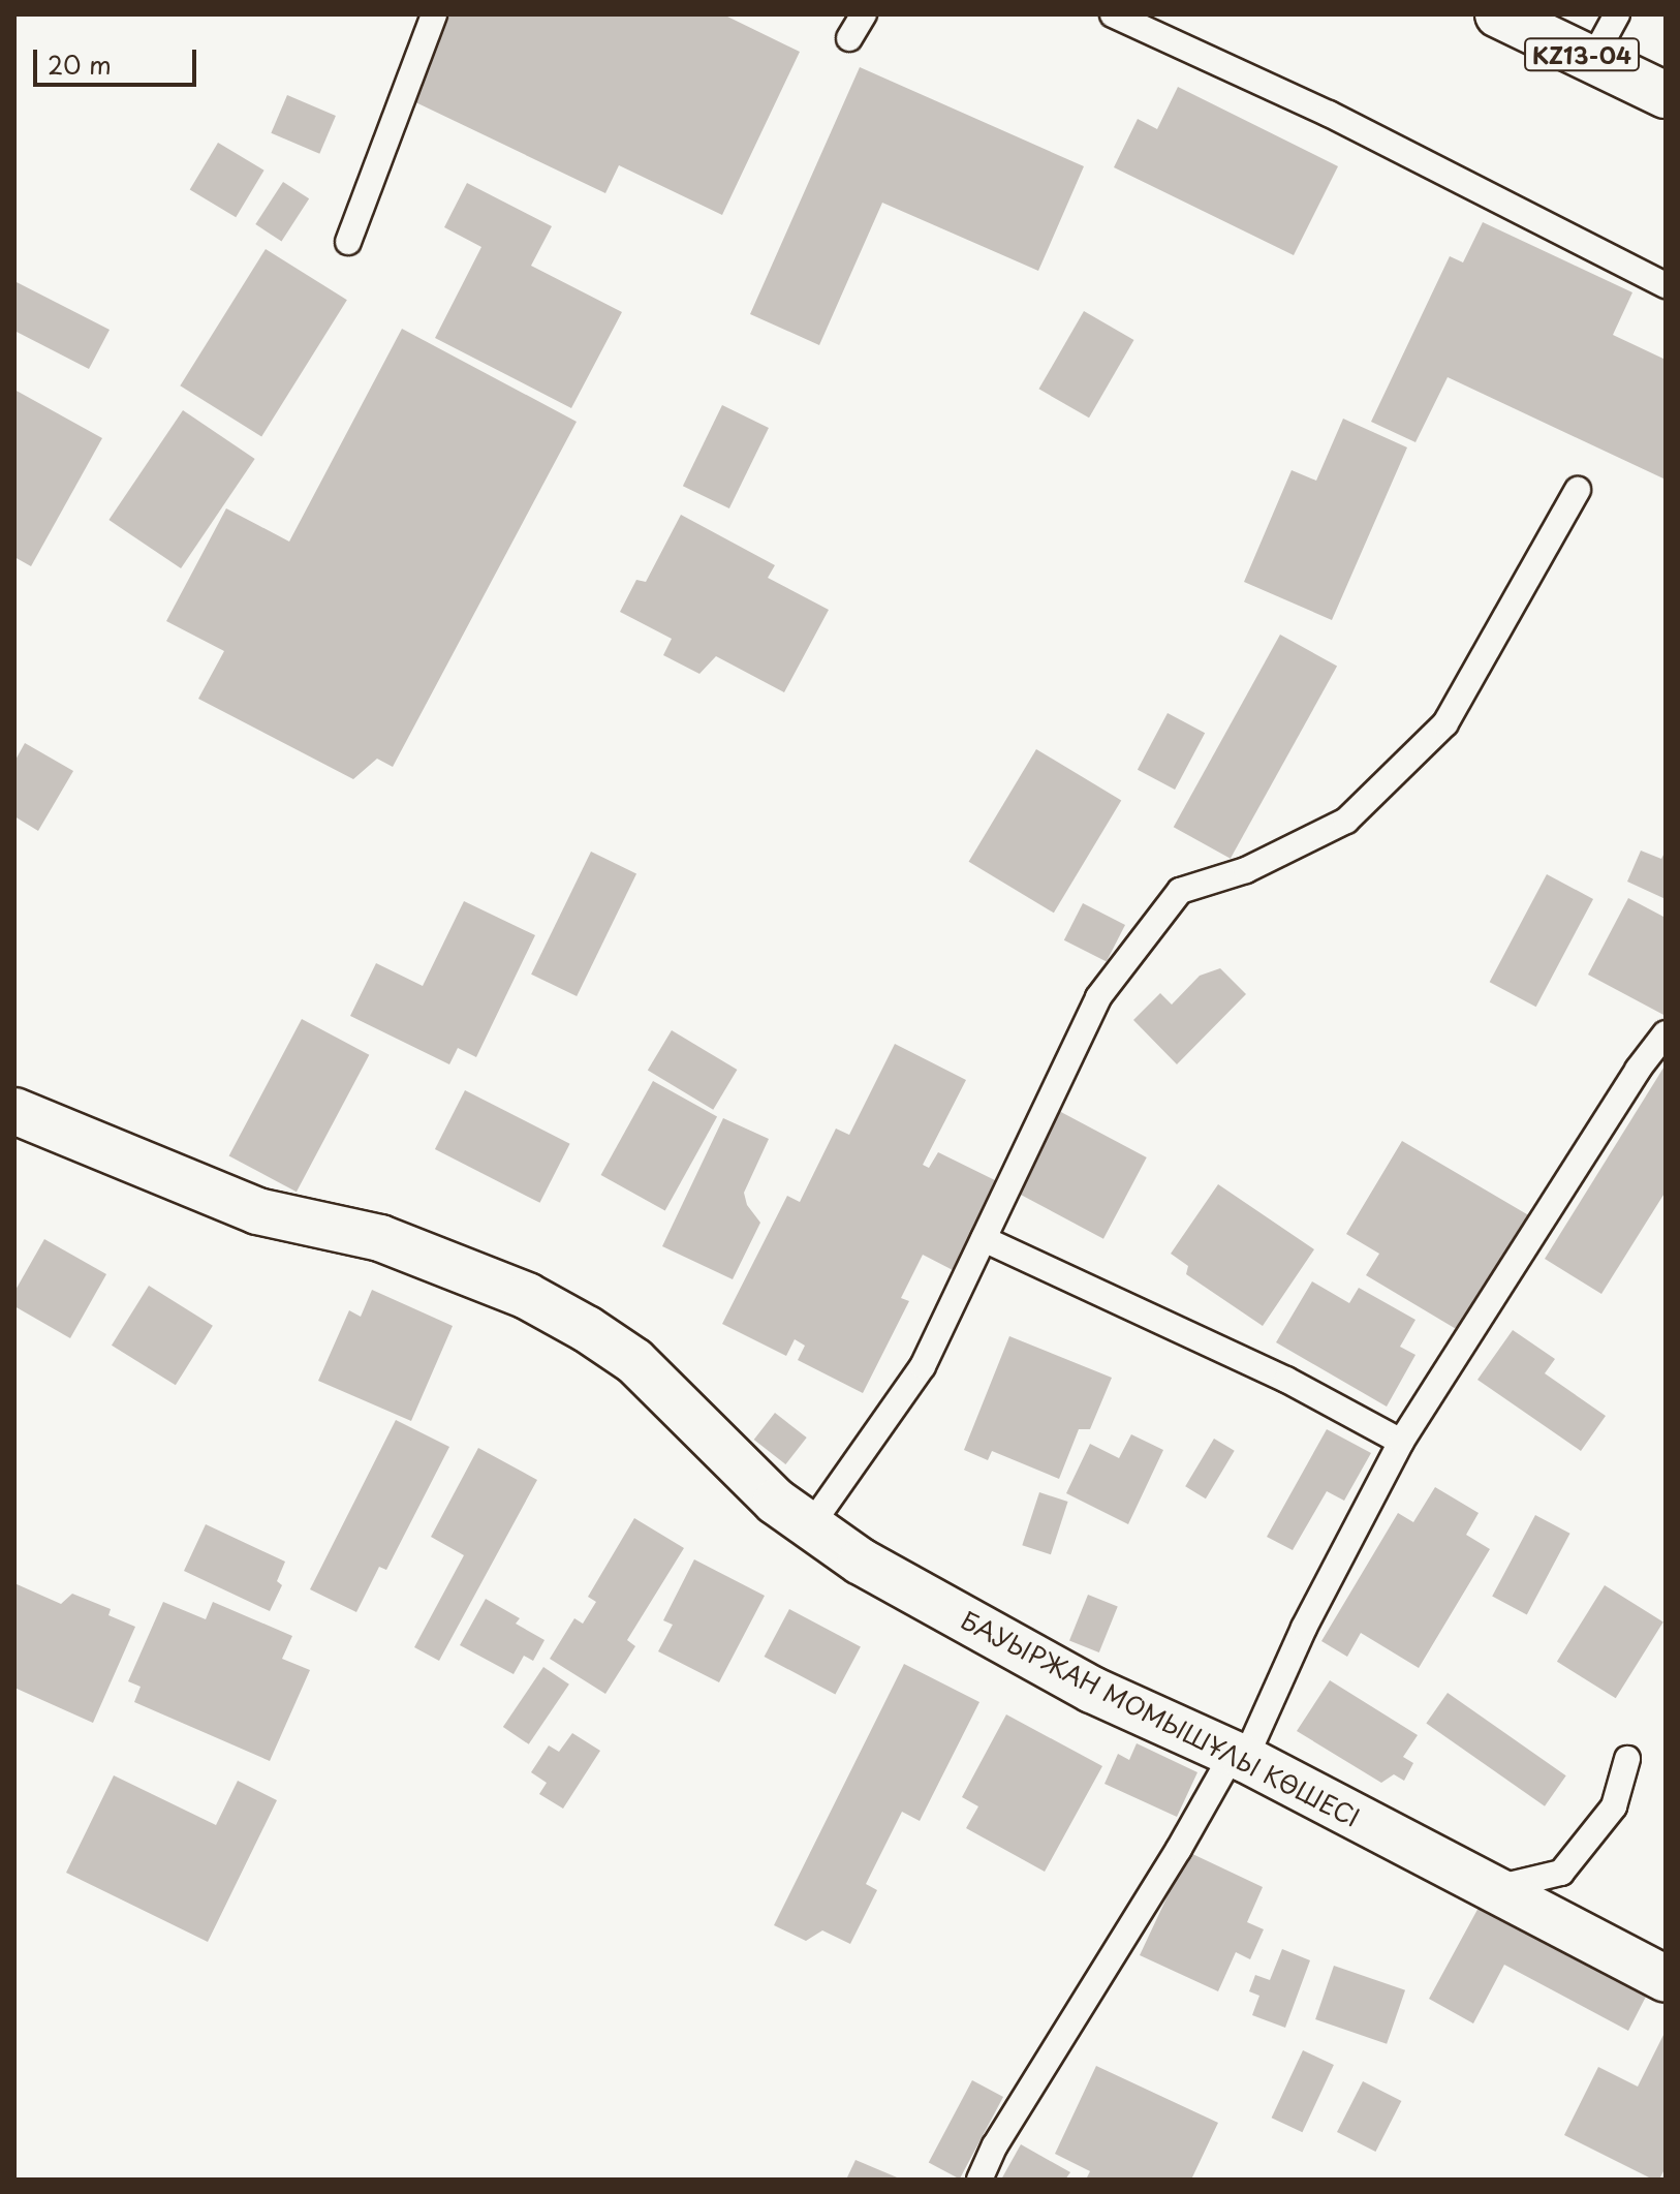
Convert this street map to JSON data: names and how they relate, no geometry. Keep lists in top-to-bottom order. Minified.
{"streets":{"street":["KZ13-04","БАУЫРЖАН МОМЫШҰЛЫ КӨШЕСІ"]},"scale_bar":"20 m"}
